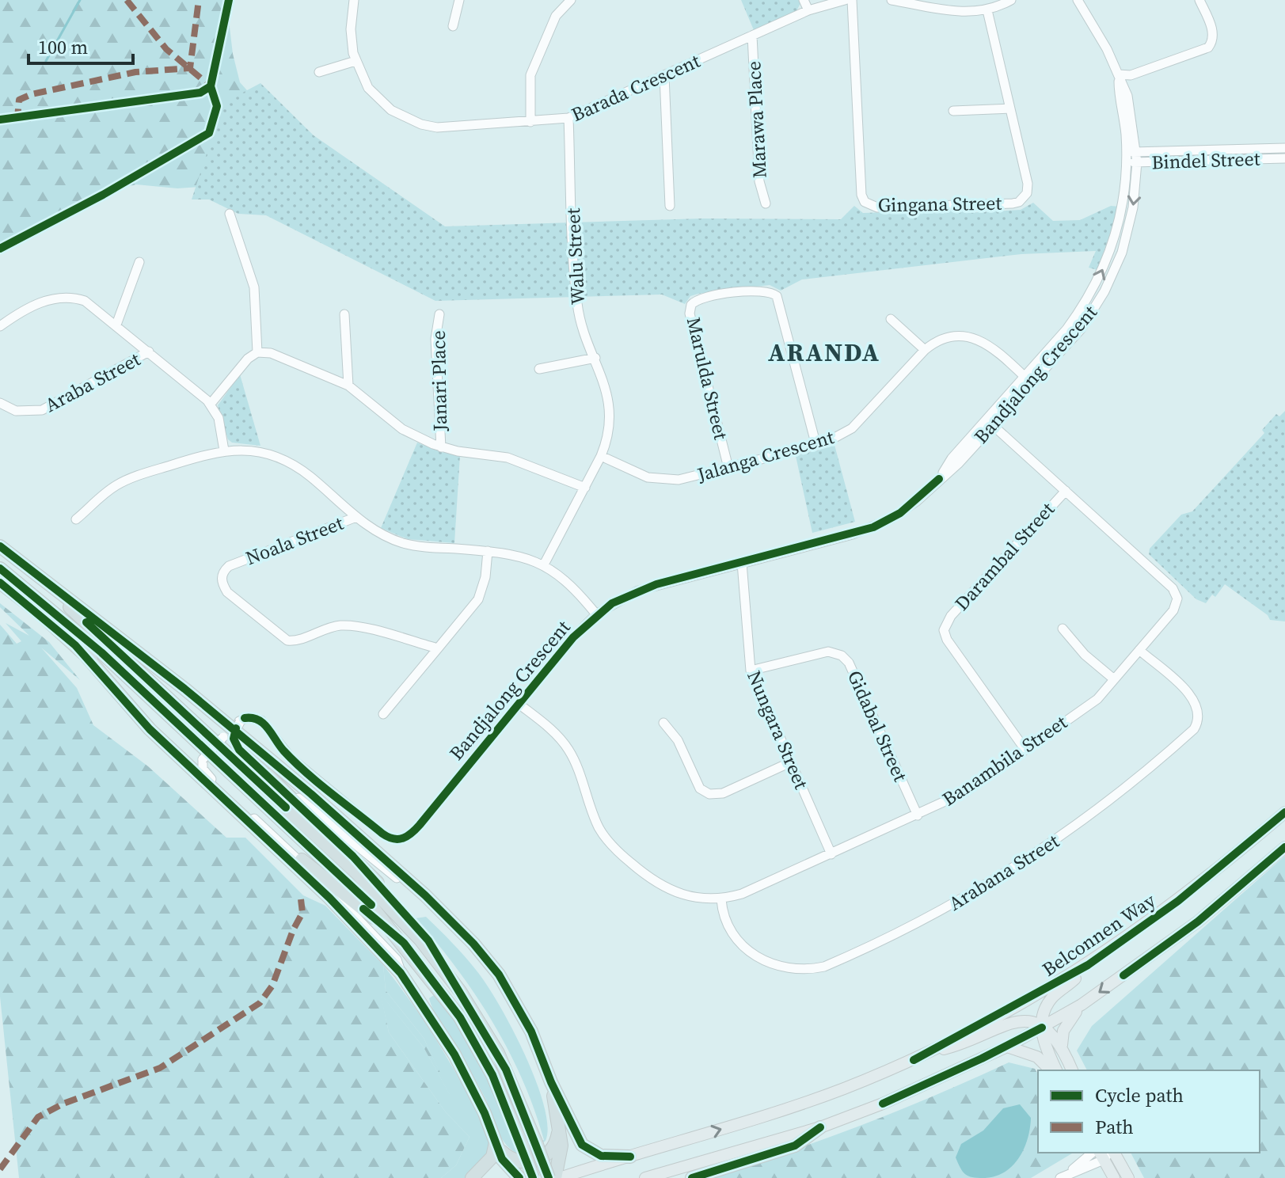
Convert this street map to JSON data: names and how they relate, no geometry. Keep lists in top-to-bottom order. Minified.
{"streets":{"main road":["Belconnen Way"],"street":["Barada Crescent","Marawa Place","Bindel Street","Gingana Street","Walu Street","Bandjalong Crescent","Marulda Street","Janari Place","Araba Street","Jalanga Crescent","Noala Street","Darambal Street","Gidabal Street","Nungara Street","Banambila Street","Arabana Street"]},"crossings":[["Barada Crescent","Marawa Place"],["Barada Crescent","Walu Street"],["Bindel Street","Bandjalong Crescent"],["Walu Street","Jalanga Crescent"],["Bandjalong Crescent","Jalanga Crescent"],["Bandjalong Crescent","Nungara Street"],["Bandjalong Crescent","Banambila Street"],["Marulda Street","Jalanga Crescent"],["Darambal Street","Banambila Street"],["Gidabal Street","Nungara Street"],["Gidabal Street","Banambila Street"],["Nungara Street","Banambila Street"],["Banambila Street","Arabana Street"]],"districts":["ARANDA"],"legend":["Cycle path","Path"],"scale_bar":"100 m"}
